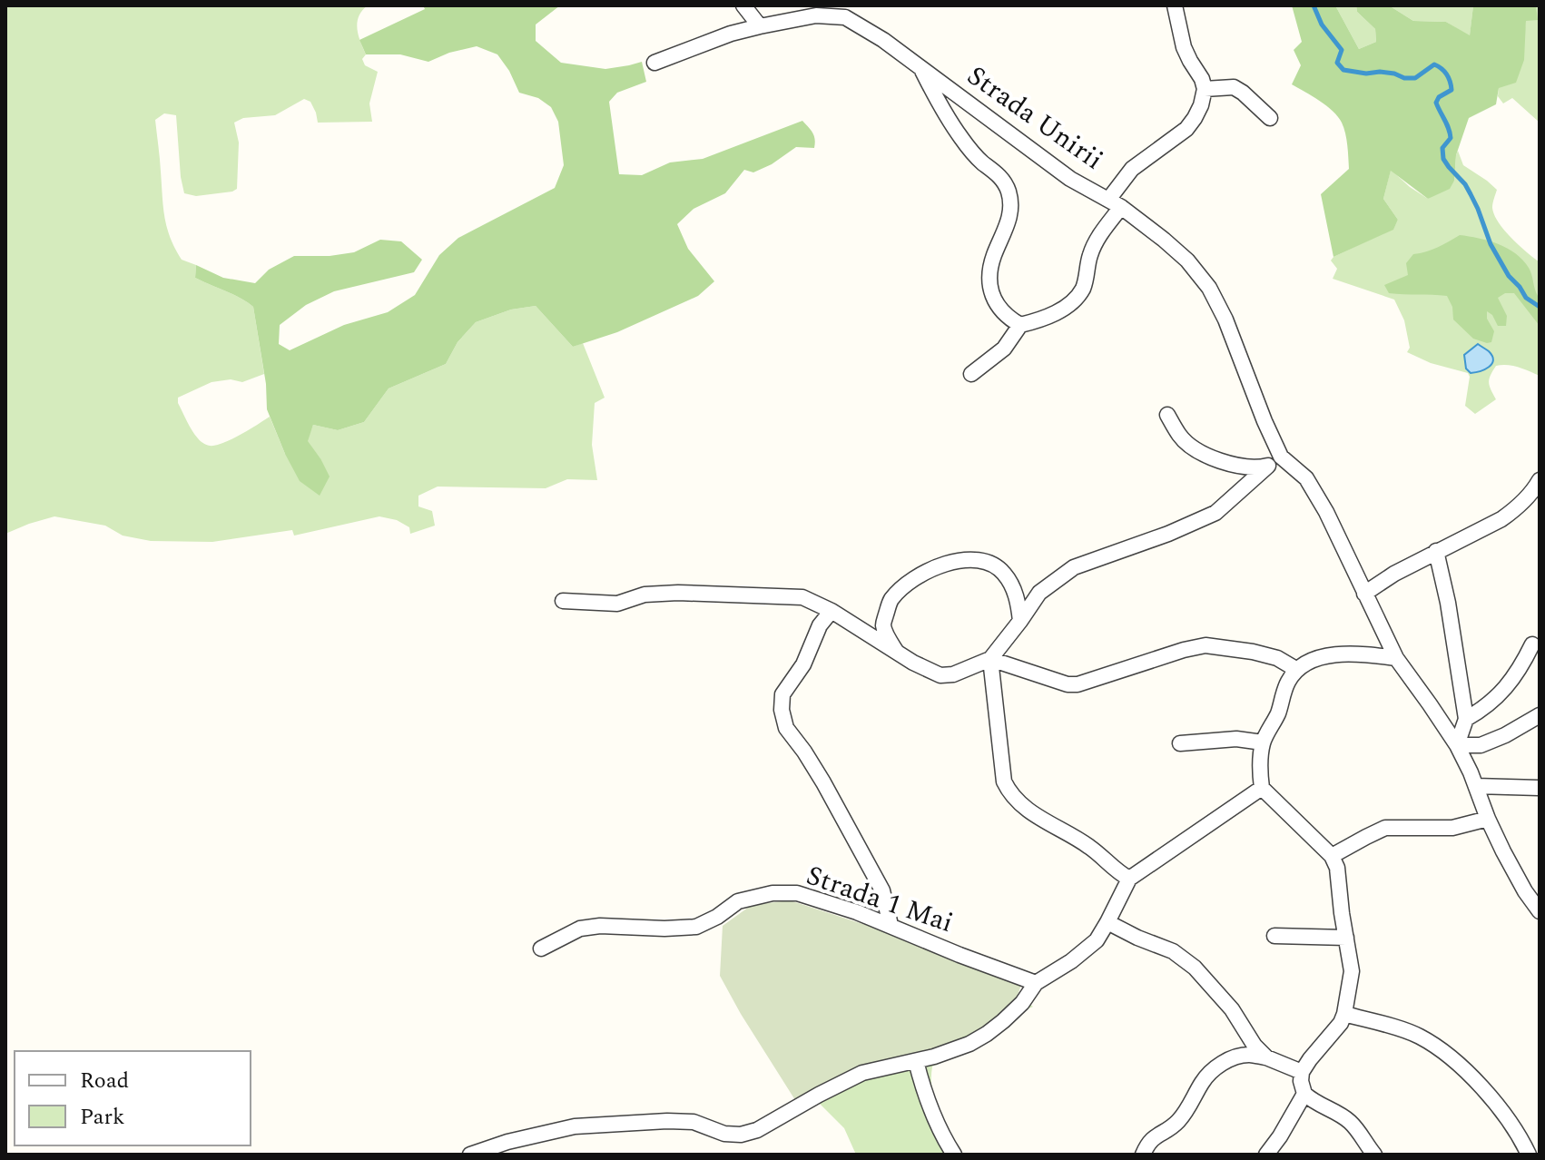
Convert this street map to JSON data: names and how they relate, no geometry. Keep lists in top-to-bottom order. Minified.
{"streets":{"street":["Strada Unirii","Strada 1 Mai"]},"legend":["Road","Park"]}
